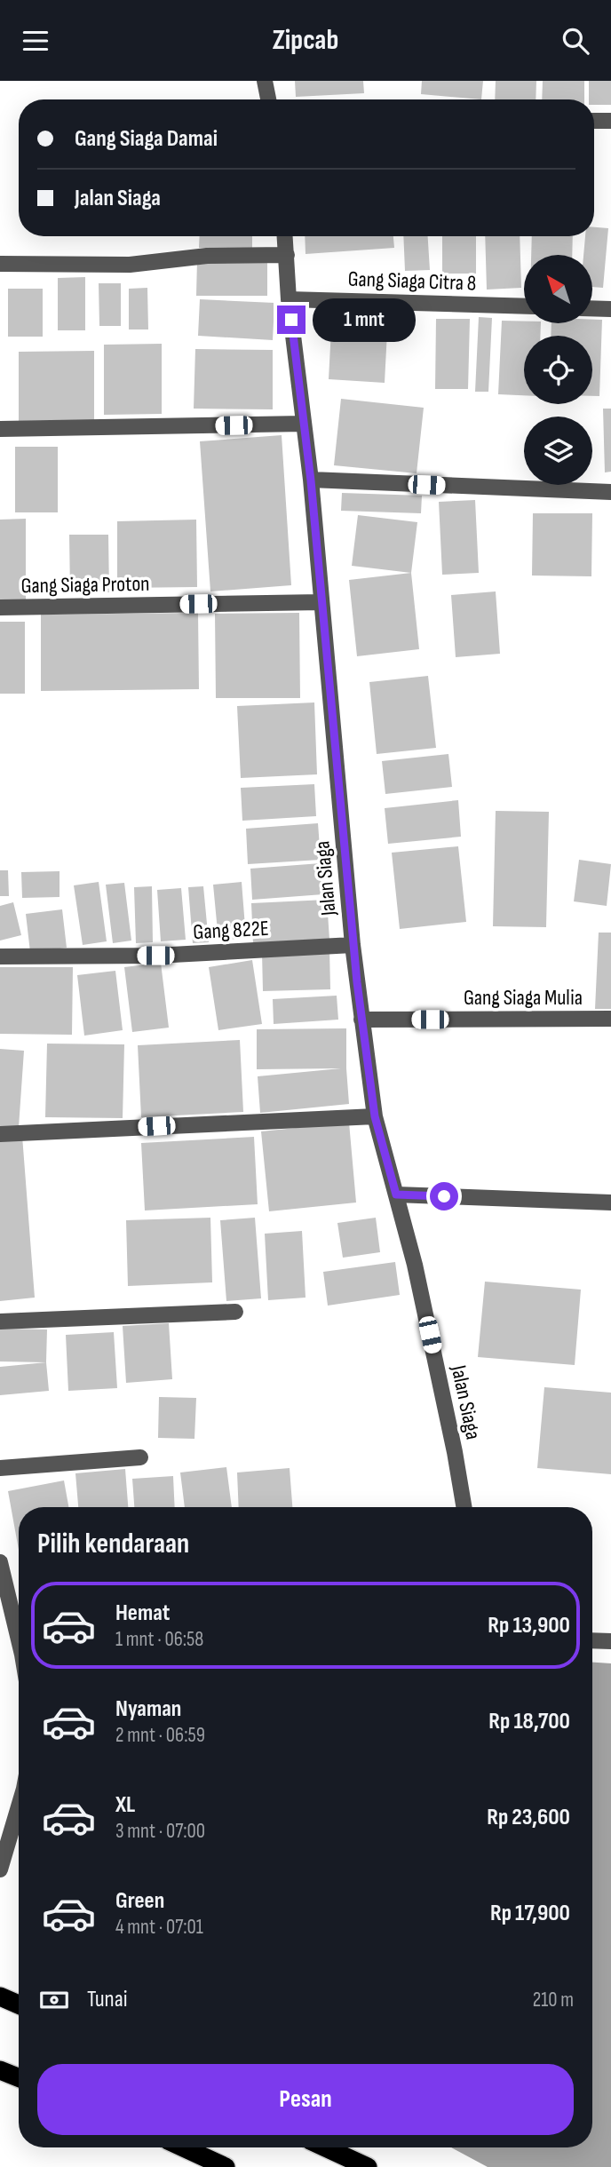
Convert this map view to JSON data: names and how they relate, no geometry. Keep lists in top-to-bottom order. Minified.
{"streets":{"street":["Gang Siaga Citra 8","Gang Siaga Proton","Jalan Siaga","Gang 822E","Gang Siaga Mulia"]},"crossings":[["Gang Siaga Citra 8","Jalan Siaga"],["Gang Siaga Proton","Jalan Siaga"],["Jalan Siaga","Gang 822E"],["Jalan Siaga","Gang Siaga Mulia"]],"north":"top left","page":{"header":"Zipcab","banner":["Gang Siaga Damai","Jalan Siaga"],"bubble":"1 mnt","heading":"Pilih kendaraan","list":[{"name":"Hemat","note":"1 mnt · 06:58","value":"Rp 13,900"},{"name":"Nyaman","note":"2 mnt · 06:59","value":"Rp 18,700"},{"name":"XL","note":"3 mnt · 07:00","value":"Rp 23,600"},{"name":"Green","note":"4 mnt · 07:01","value":"Rp 17,900"}],"pay":["Tunai","210 m"],"buttons":"Pesan"}}
